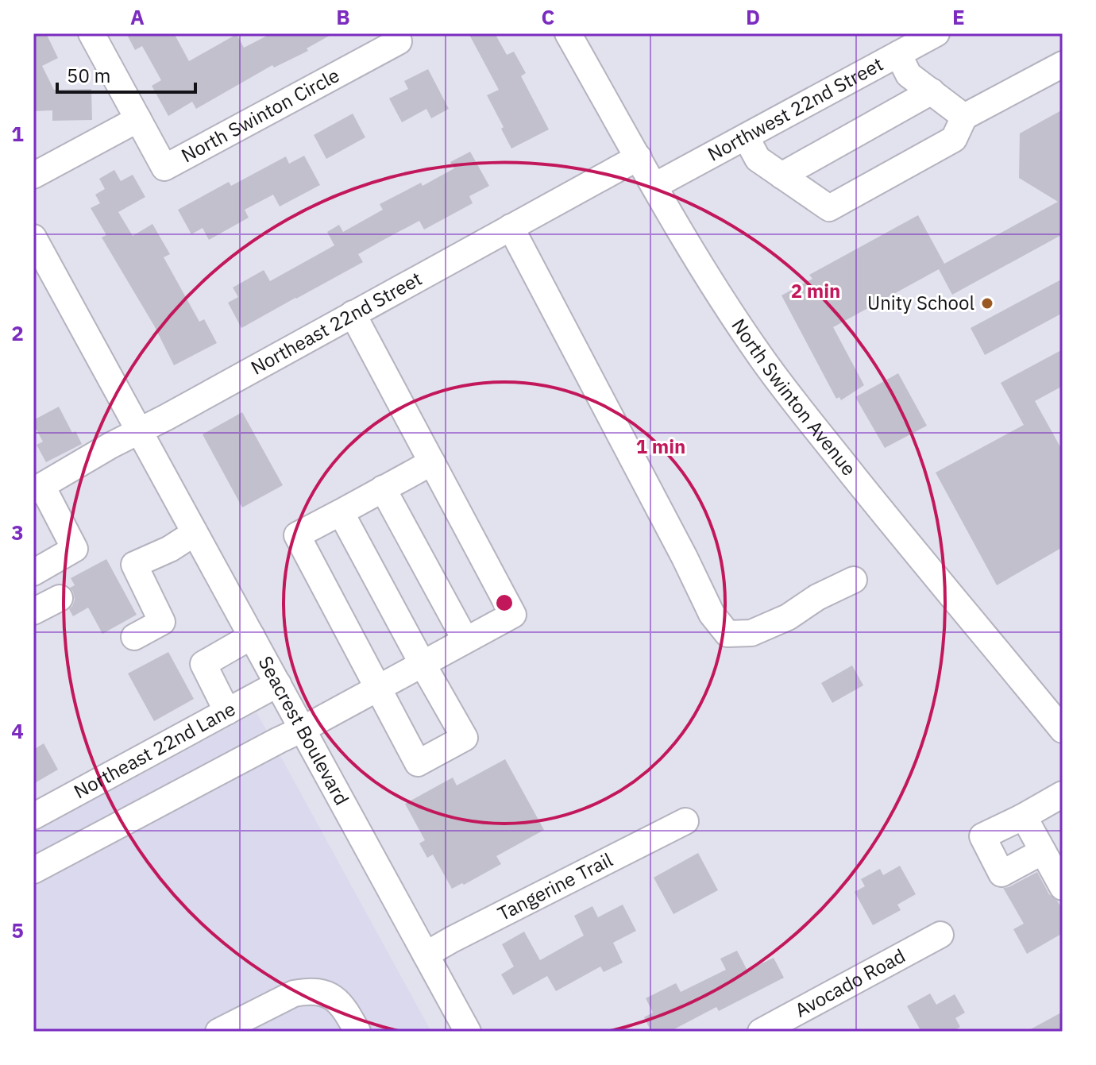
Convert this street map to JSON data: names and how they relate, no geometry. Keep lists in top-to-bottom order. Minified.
{"streets":{"street":["Northwest 22nd Street","North Swinton Circle","Northeast 22nd Street","North Swinton Avenue","Seacrest Boulevard","Northeast 22nd Lane","Tangerine Trail","Avocado Road"]},"crossings":[["Northwest 22nd Street","North Swinton Avenue"],["Northeast 22nd Street","North Swinton Avenue"],["Northeast 22nd Street","Seacrest Boulevard"],["Seacrest Boulevard","Northeast 22nd Lane"],["Seacrest Boulevard","Tangerine Trail"]],"places":["Unity School"],"scale_bar":"50 m","grid":{"columns":["A","B","C","D","E"],"rows":["1","2","3","4","5"]},"rings":["2 min","1 min"]}
